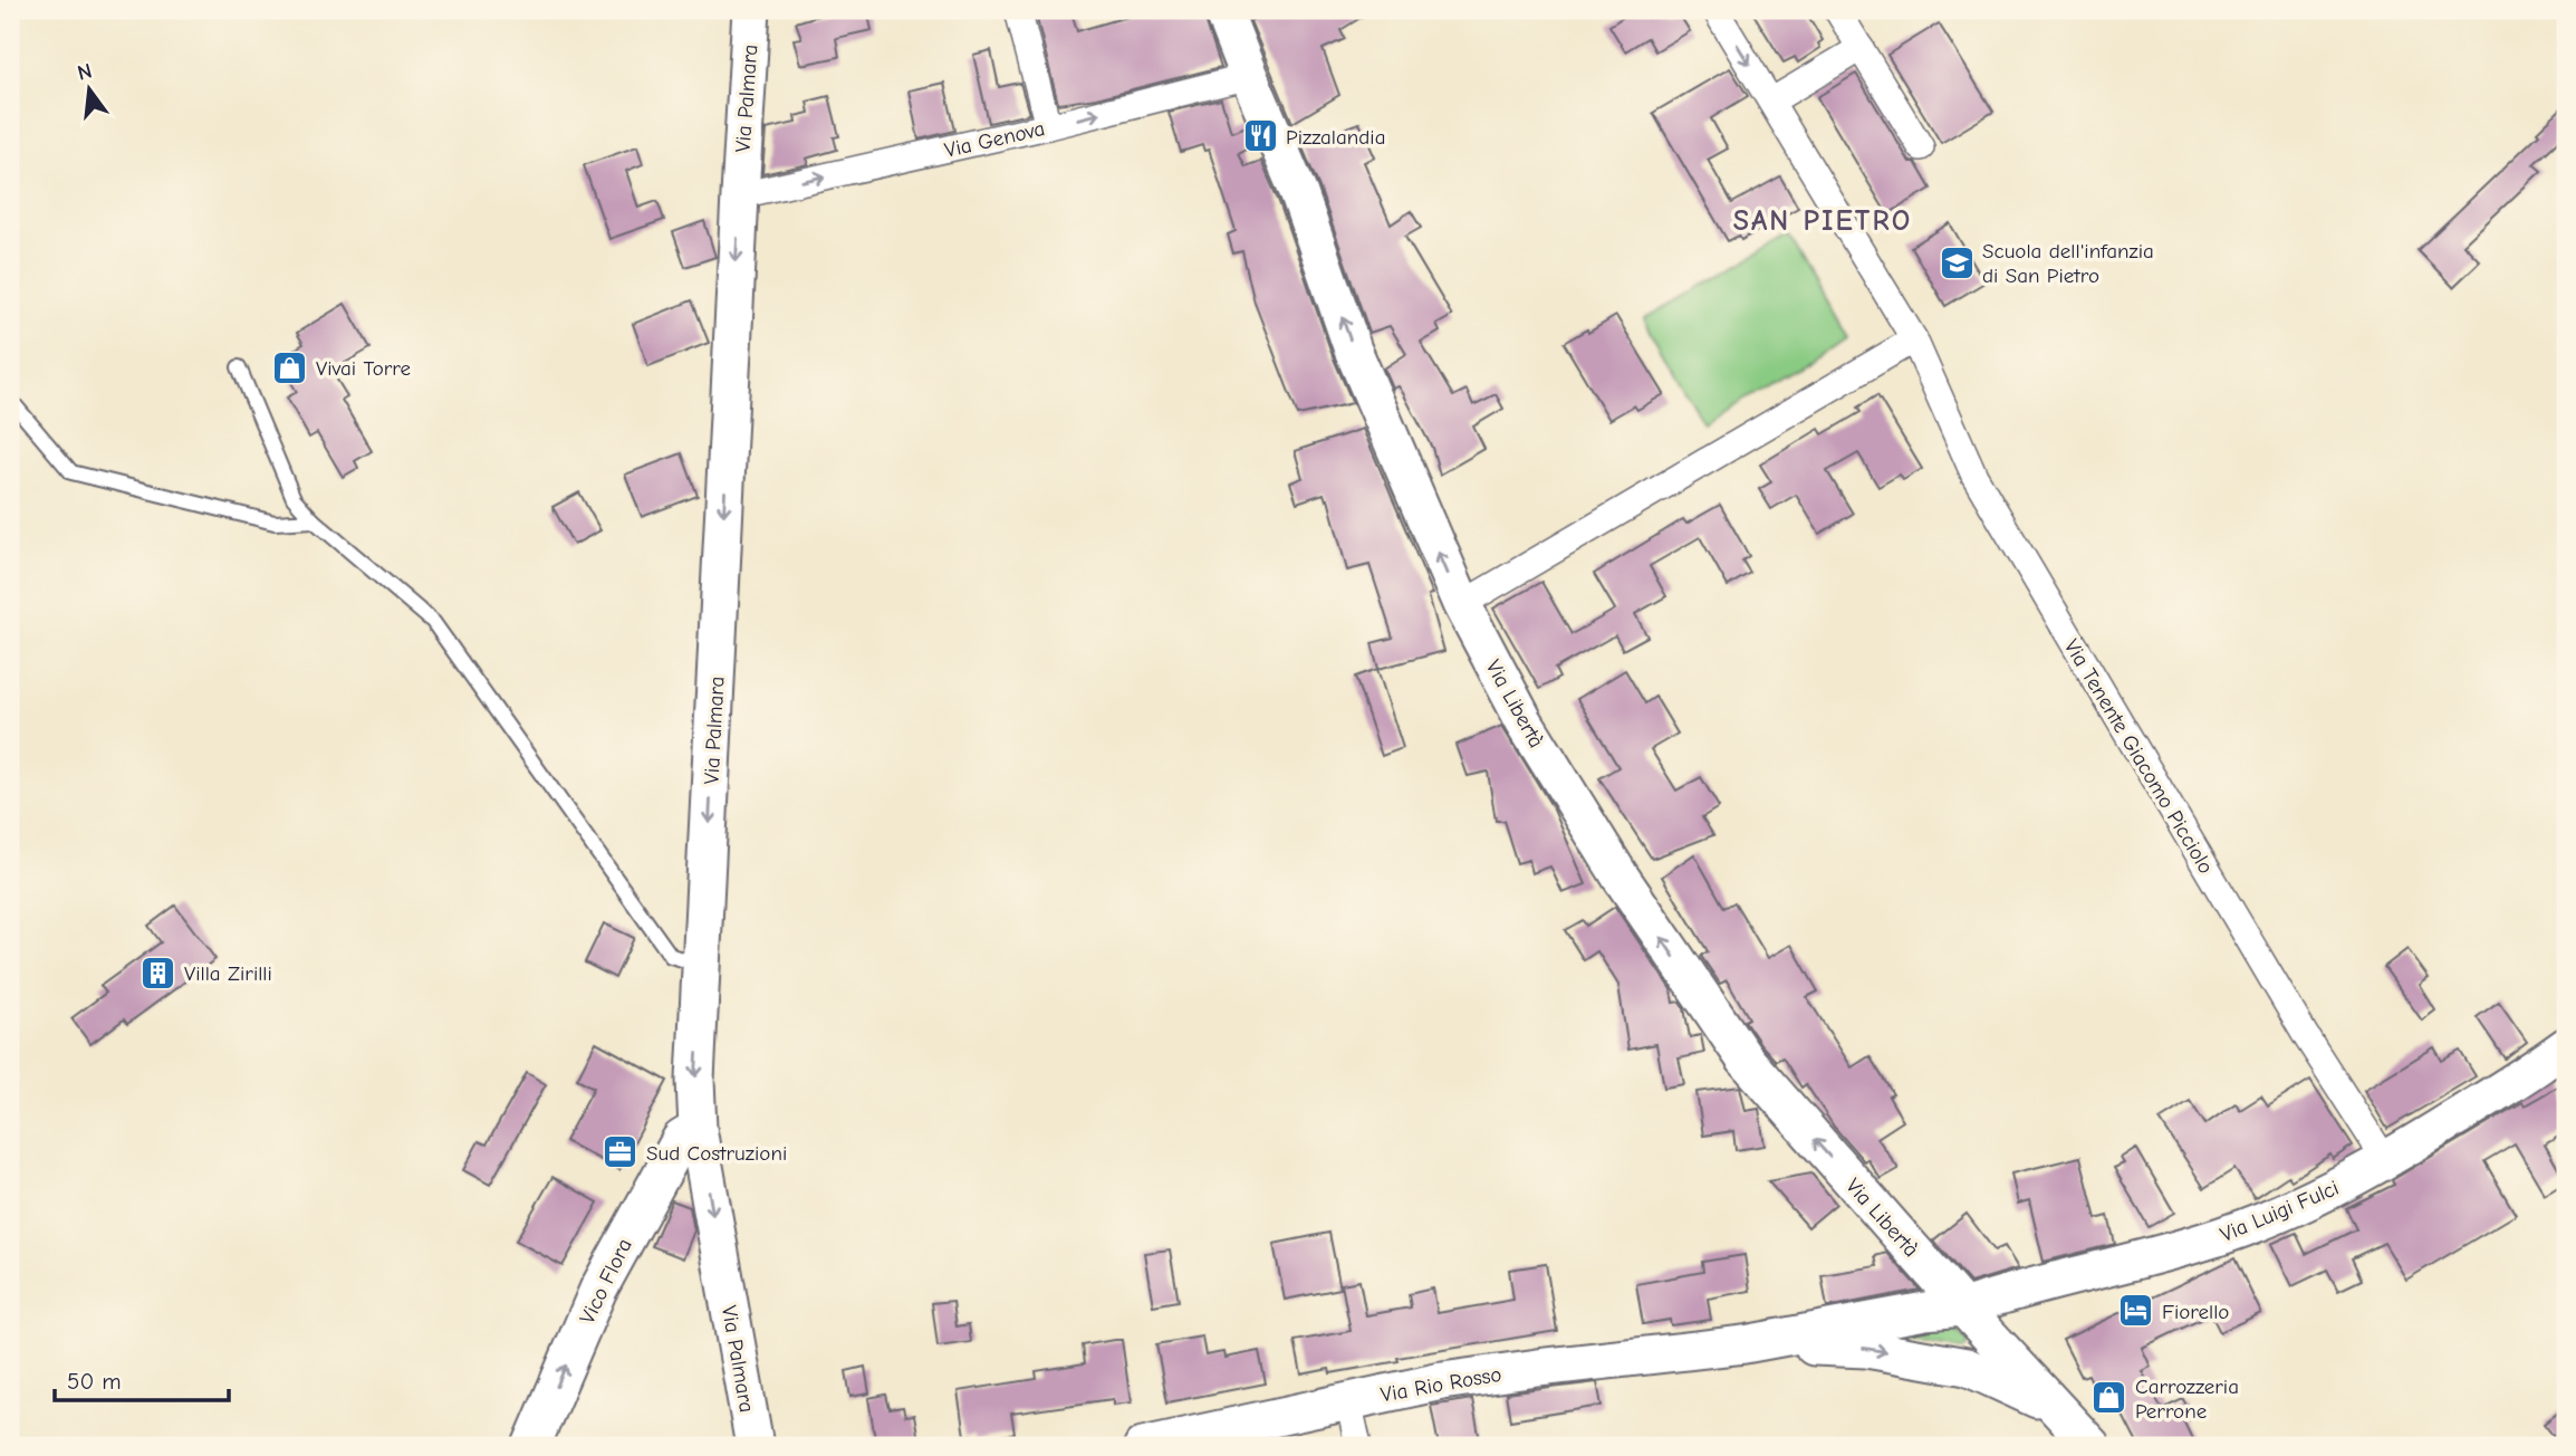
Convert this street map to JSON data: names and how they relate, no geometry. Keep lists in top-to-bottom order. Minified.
{"streets":{"street":["Via Palmara","Via Genova","Via Libertà","Via Tenente Giacomo Picciolo","Via Luigi Fulci","Vico Flora","Via Rio Rosso"]},"crossings":[["Via Palmara","Via Genova"],["Via Palmara","Vico Flora"],["Via Genova","Via Libertà"],["Via Libertà","Via Luigi Fulci"],["Via Tenente Giacomo Picciolo","Via Luigi Fulci"],["Via Luigi Fulci","Via Rio Rosso"]],"one_way":["Via Palmara","Via Genova","Via Libertà","Vico Flora"],"districts":["SAN PIETRO"],"places":{"restaurant":["Pizzalandia"],"school or university":["Scuola dell'infanzia di San Pietro"],"shop":["Vivai Torre","Carrozzeria Perrone"],"building":["Villa Zirilli"],"office":["Sud Costruzioni"],"hotel":["Fiorello"]},"scale_bar":"50 m","north":"top"}
